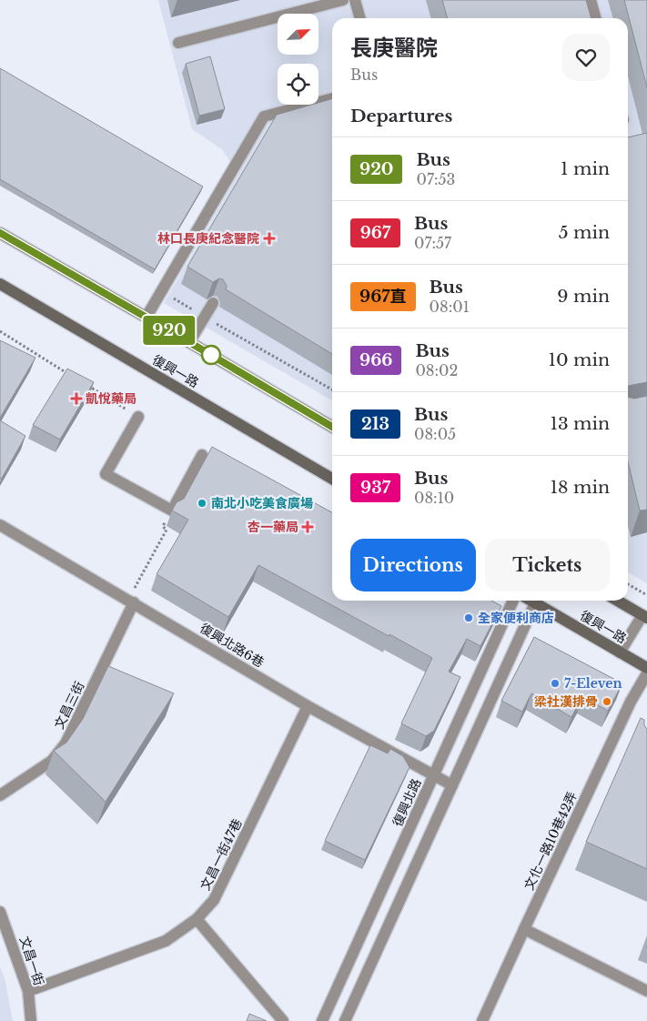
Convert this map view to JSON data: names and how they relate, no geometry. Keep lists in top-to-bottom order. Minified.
{"streets":{"main road":["復興一路"],"street":["復興北路6巷","文昌三街","復興北路","文化一路10巷42弄","文昌一街47巷","文昌一街"]},"crossings":[["復興北路6巷","文昌三街"],["復興北路6巷","復興北路"],["復興北路6巷","文昌一街47巷"],["文昌一街47巷","文昌一街"]],"places":{"health":["林口長庚紀念醫院","凱悅藥局","杏一藥局"],"other":["南北小吃美食廣場","全家便利商店","7-Eleven","梁社漢排骨"]},"lines":["bus line 920"],"north":"top right","page":{"on_map":"920","heading":[["長庚醫院","Bus"],"Departures"],"list":[{"mark":"920","name":"Bus","note":"07:53","value":"1 min"},{"mark":"967","name":"Bus","note":"07:57","value":"5 min"},{"mark":"967直","name":"Bus","note":"08:01","value":"9 min"},{"mark":"966","name":"Bus","note":"08:02","value":"10 min"},{"mark":"213","name":"Bus","note":"08:05","value":"13 min"},{"mark":"937","name":"Bus","note":"08:10","value":"18 min"}],"buttons":["Directions","Tickets"]}}
